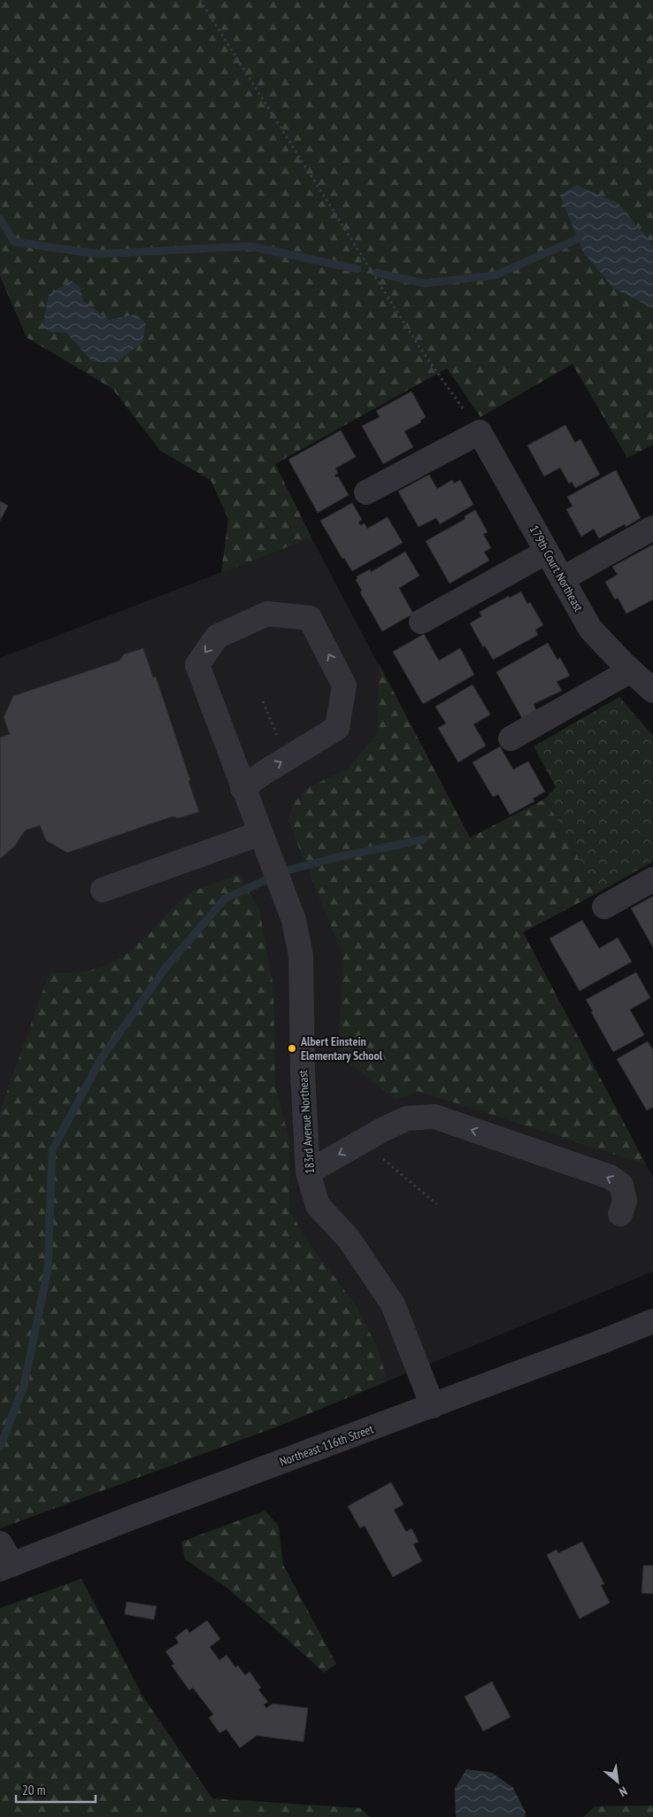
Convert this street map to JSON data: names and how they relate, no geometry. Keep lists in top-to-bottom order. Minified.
{"streets":{"street":["179th Court Northeast","183rd Avenue Northeast","Northeast 116th Street"]},"crossings":[["183rd Avenue Northeast","Northeast 116th Street"]],"places":["Albert Einstein Elementary School"],"scale_bar":"20 m","north":"bottom right"}
